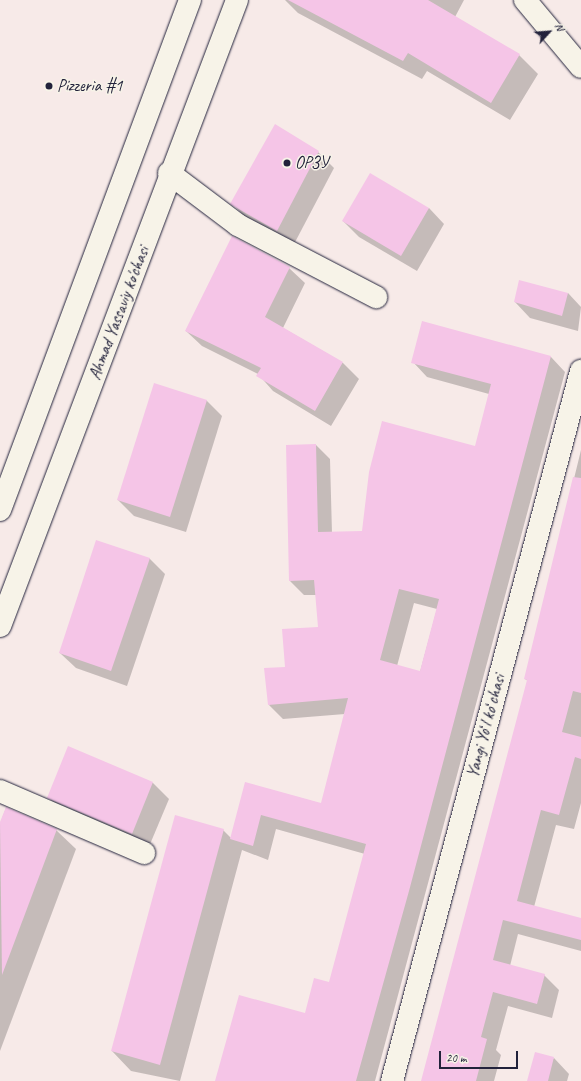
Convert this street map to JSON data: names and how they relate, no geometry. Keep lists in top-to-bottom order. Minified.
{"streets":{"street":["Ahmad Yassaviy ko'chasi","Yangi Yoʻl koʻchasi"]},"places":["Pizzeria #1","ОРЗУ"],"scale_bar":"20 m","north":"top right"}
